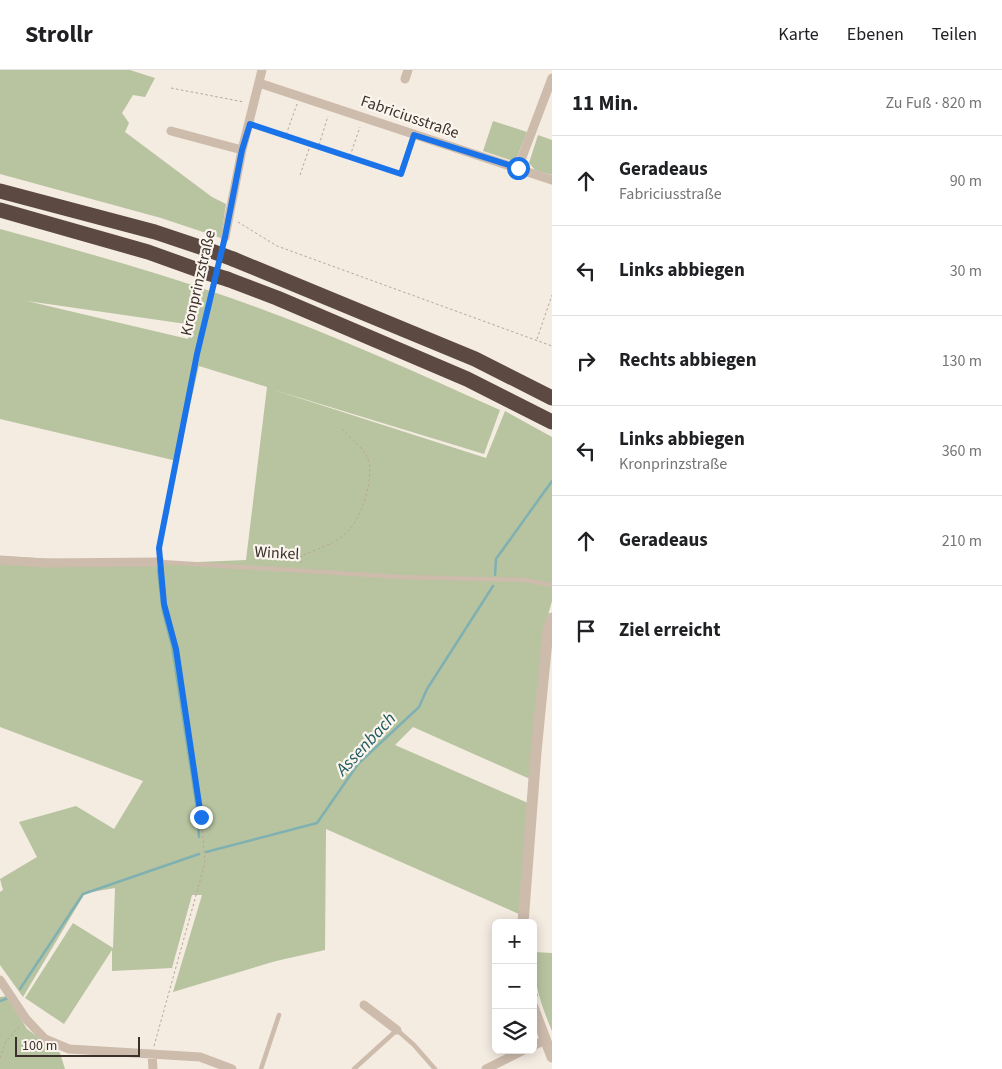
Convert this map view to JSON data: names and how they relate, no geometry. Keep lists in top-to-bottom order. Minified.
{"streets":{"street":["Fabriciusstraße","Kronprinzstraße","Winkel"]},"crossings":[["Fabriciusstraße","Kronprinzstraße"],["Kronprinzstraße","Winkel"]],"water":["Assenbach"],"scale_bar":"100 m","page":{"header":"Strollr","nav":["Karte","Ebenen","Teilen"],"heading":["11 Min.","Zu Fuß · 820 m"],"list":[["Geradeaus","Fabriciusstraße","90 m"],["Links abbiegen","30 m"],["Rechts abbiegen","130 m"],["Links abbiegen","Kronprinzstraße","360 m"],["Geradeaus","210 m"],"Ziel erreicht"],"map_buttons":["+","−"],"scale":"100 m"}}
